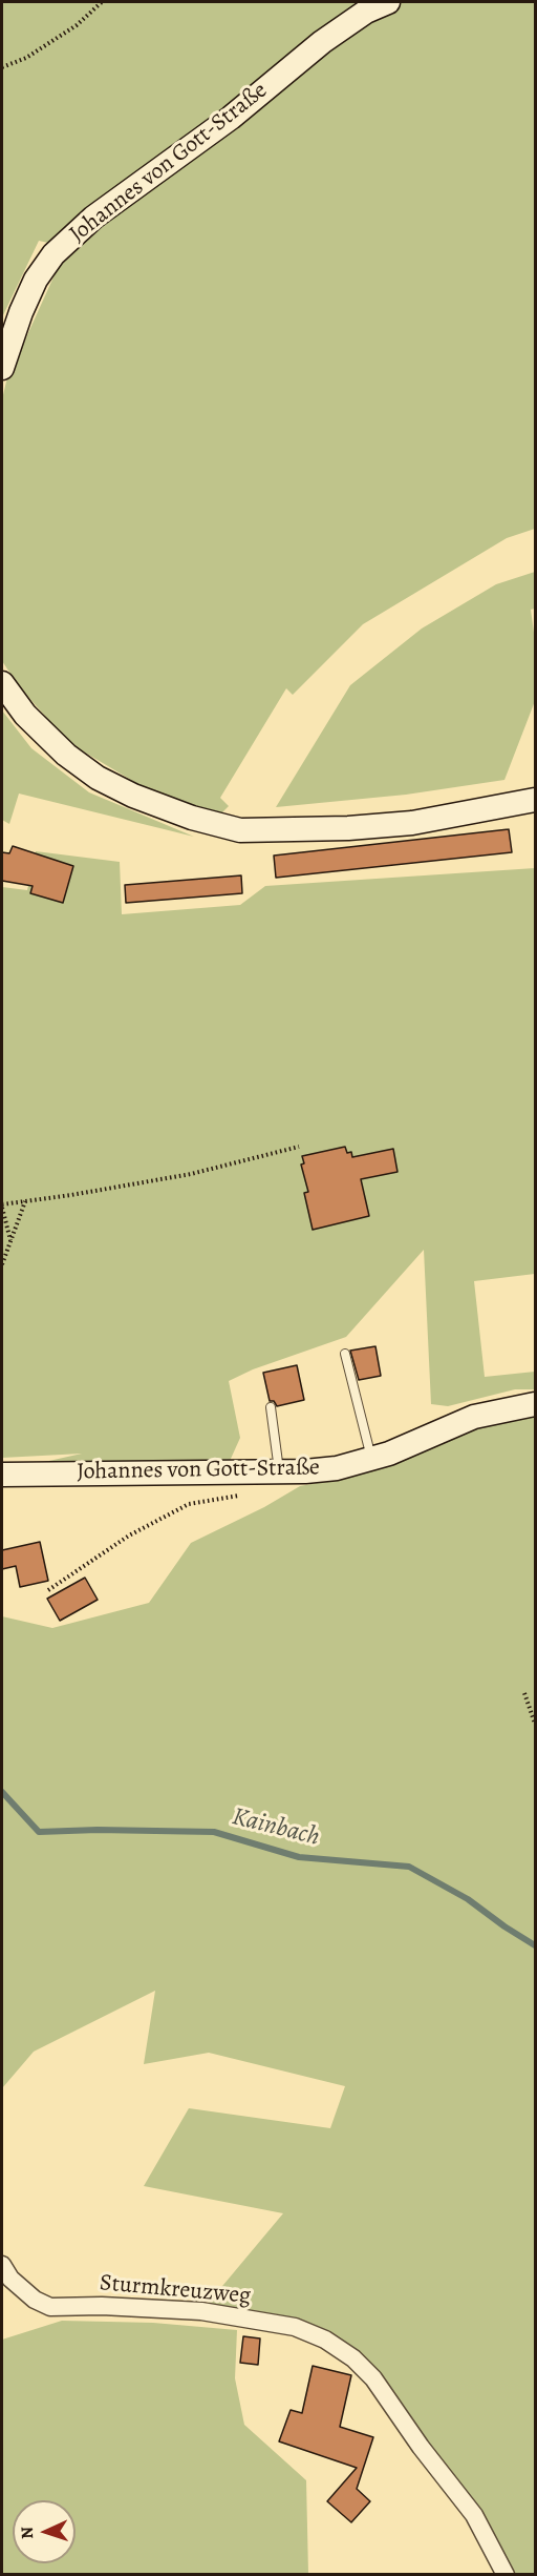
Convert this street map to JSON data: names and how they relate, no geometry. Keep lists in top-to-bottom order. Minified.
{"streets":{"street":["Johannes von Gott-Straße","Sturmkreuzweg"]},"water":["Kainbach"],"north":"left"}
